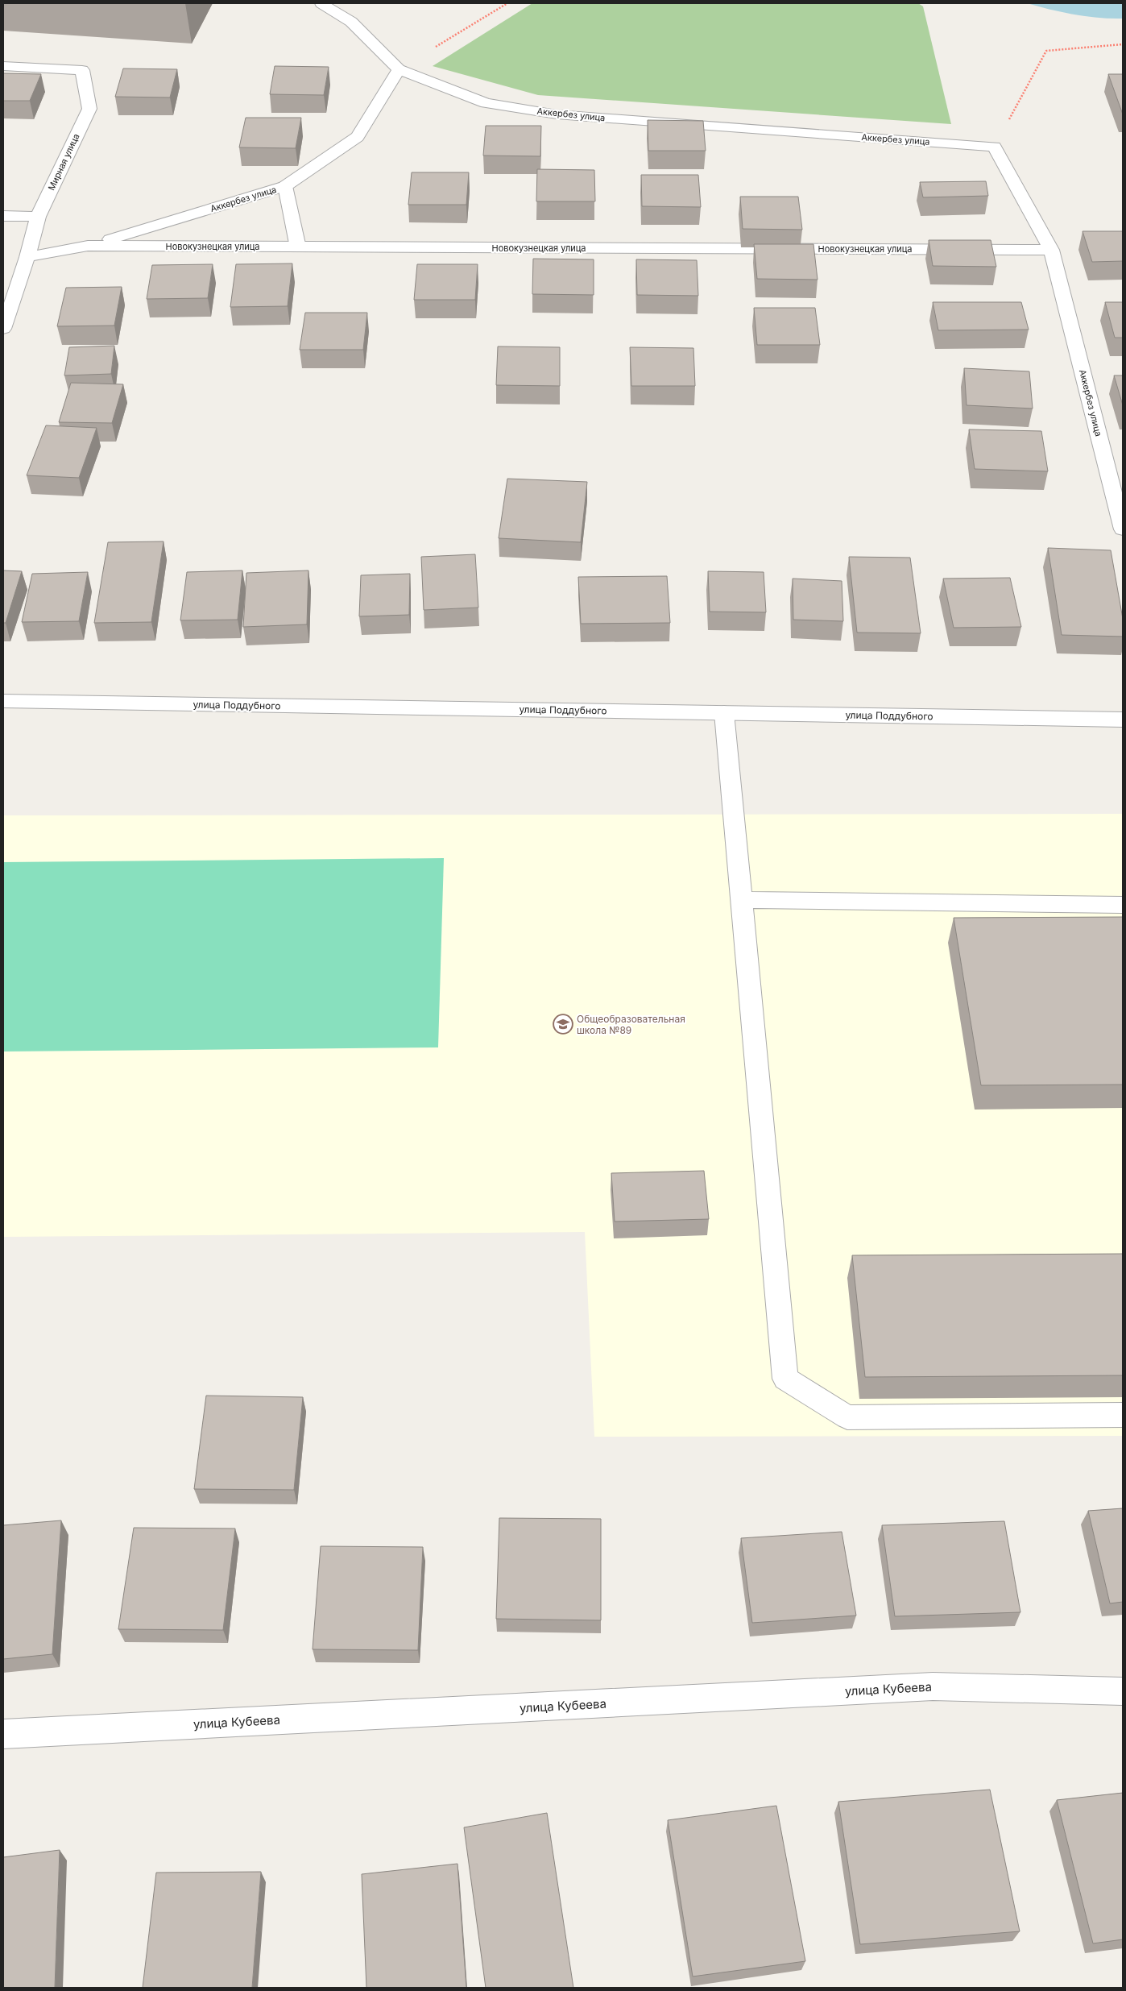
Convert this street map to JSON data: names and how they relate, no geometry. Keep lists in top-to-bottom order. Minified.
{"streets":{"street":["Аккербез улица","Мирная улица","Новокузнецкая улица","улица Поддубного","улица Кубеева"]},"crossings":[["Аккербез улица","Новокузнецкая улица"],["Мирная улица","Новокузнецкая улица"]],"places":{"school or university":["Общеобразовательная школа №89"]}}
